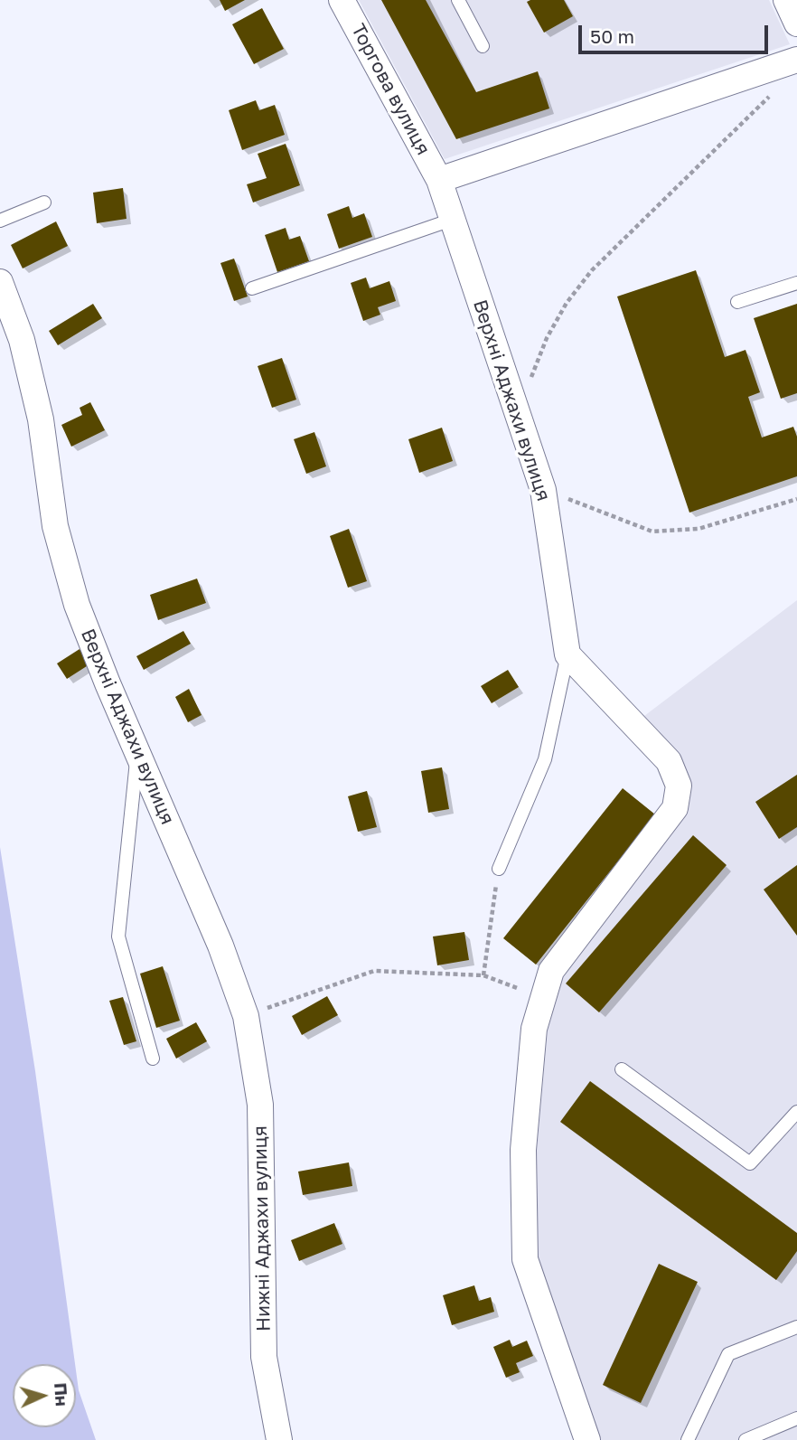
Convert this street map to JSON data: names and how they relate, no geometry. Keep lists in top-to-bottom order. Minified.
{"streets":{"street":["Торгова вулиця","Верхні Аджахи вулиця","Нижні Аджахи вулиця"]},"crossings":[["Торгова вулиця","Верхні Аджахи вулиця"],["Верхні Аджахи вулиця","Нижні Аджахи вулиця"]],"scale_bar":"50 m","north":"right"}
